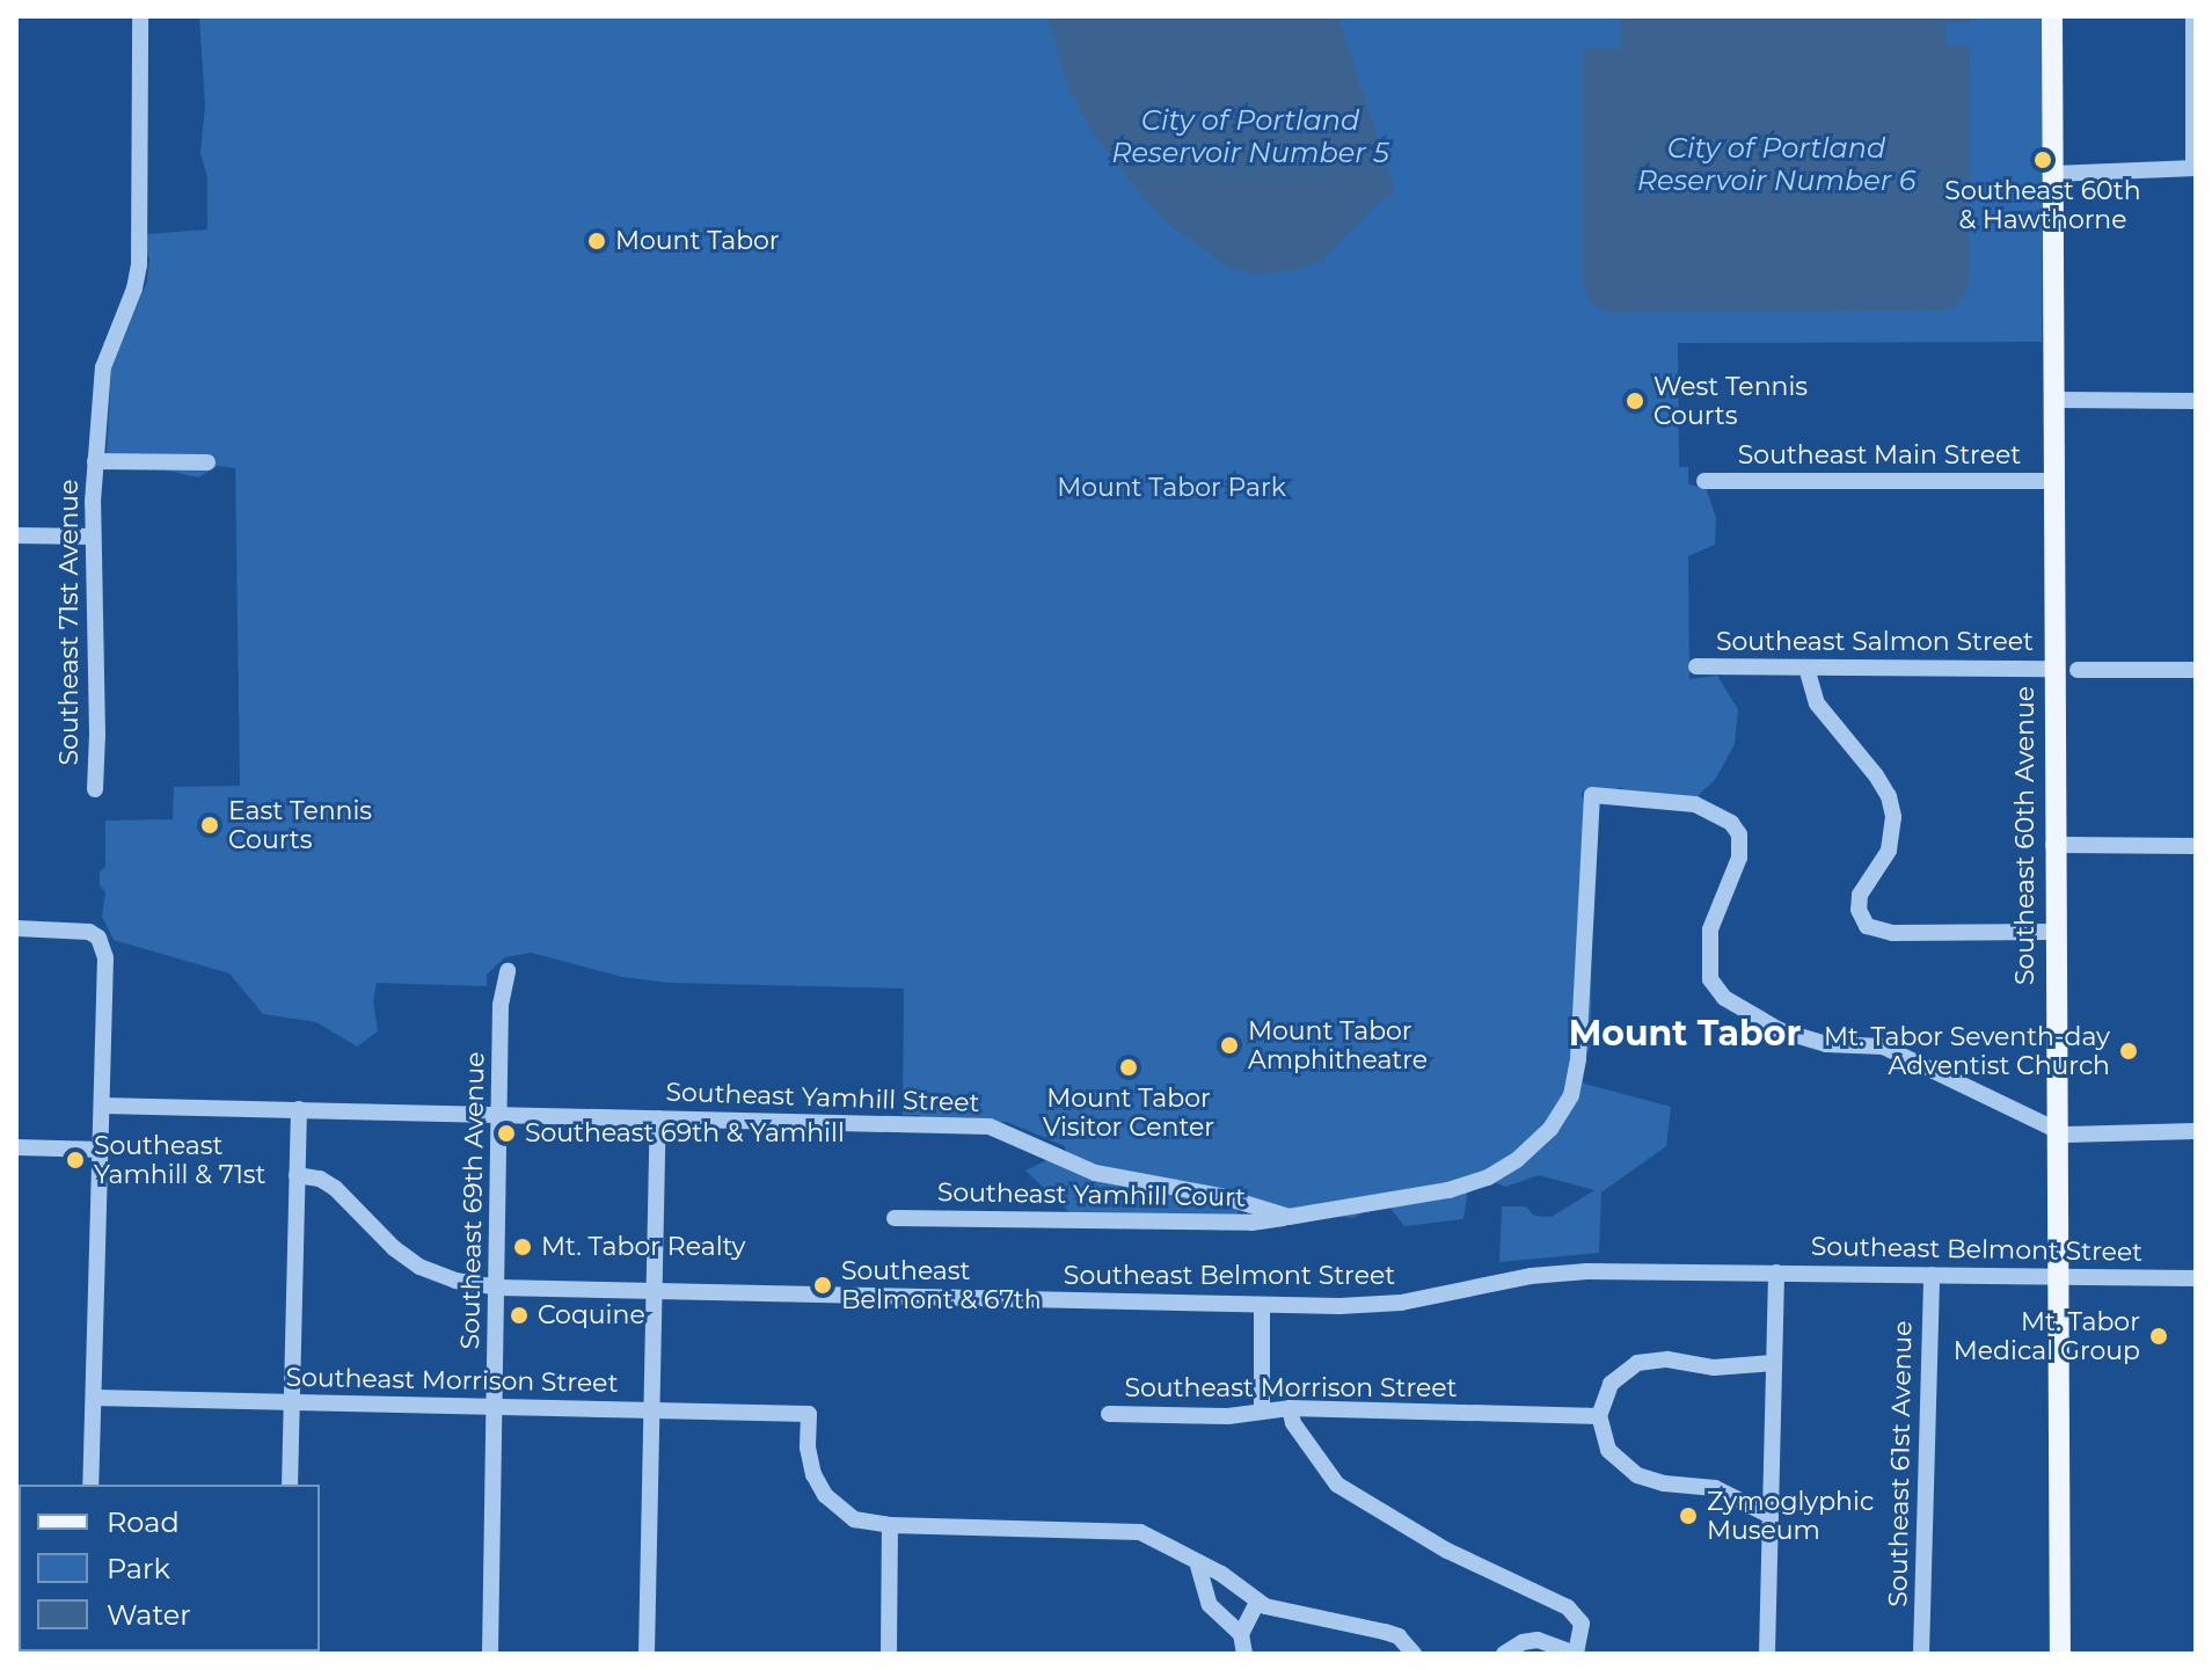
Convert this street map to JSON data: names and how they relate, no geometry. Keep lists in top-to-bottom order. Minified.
{"streets":{"main road":["Southeast 60th Avenue"],"street":["Southeast Main Street","Southeast 71st Avenue","Southeast Salmon Street","Southeast Yamhill Street","Southeast Yamhill Court","Southeast 69th Avenue","Southeast Belmont Street","Southeast Morrison Street","Southeast 61st Avenue"]},"crossings":[["Southeast Main Street","Southeast 60th Avenue"],["Southeast Salmon Street","Southeast 60th Avenue"],["Southeast 60th Avenue","Southeast Yamhill Street"],["Southeast 60th Avenue","Southeast Belmont Street"],["Southeast Yamhill Street","Southeast Yamhill Court"],["Southeast Yamhill Street","Southeast 69th Avenue"],["Southeast 69th Avenue","Southeast Belmont Street"],["Southeast 69th Avenue","Southeast Morrison Street"],["Southeast Belmont Street","Southeast 61st Avenue"]],"districts":["Mount Tabor"],"water":["City of Portland Reservoir Number 5","City of Portland Reservoir Number 6"],"parks":["Mount Tabor Park"],"places":["Southeast 60th & Hawthorne","Mount Tabor","West Tennis Courts","East Tennis Courts","Mount Tabor Amphitheatre","Mt. Tabor Seventh-day Adventist Church","Mount Tabor Visitor Center","Southeast 69th & Yamhill","Southeast Yamhill & 71st","Mt. Tabor Realty","Southeast Belmont & 67th","Coquine","Mt. Tabor Medical Group","Zymoglyphic Museum"],"legend":["Road","Park","Water"]}
